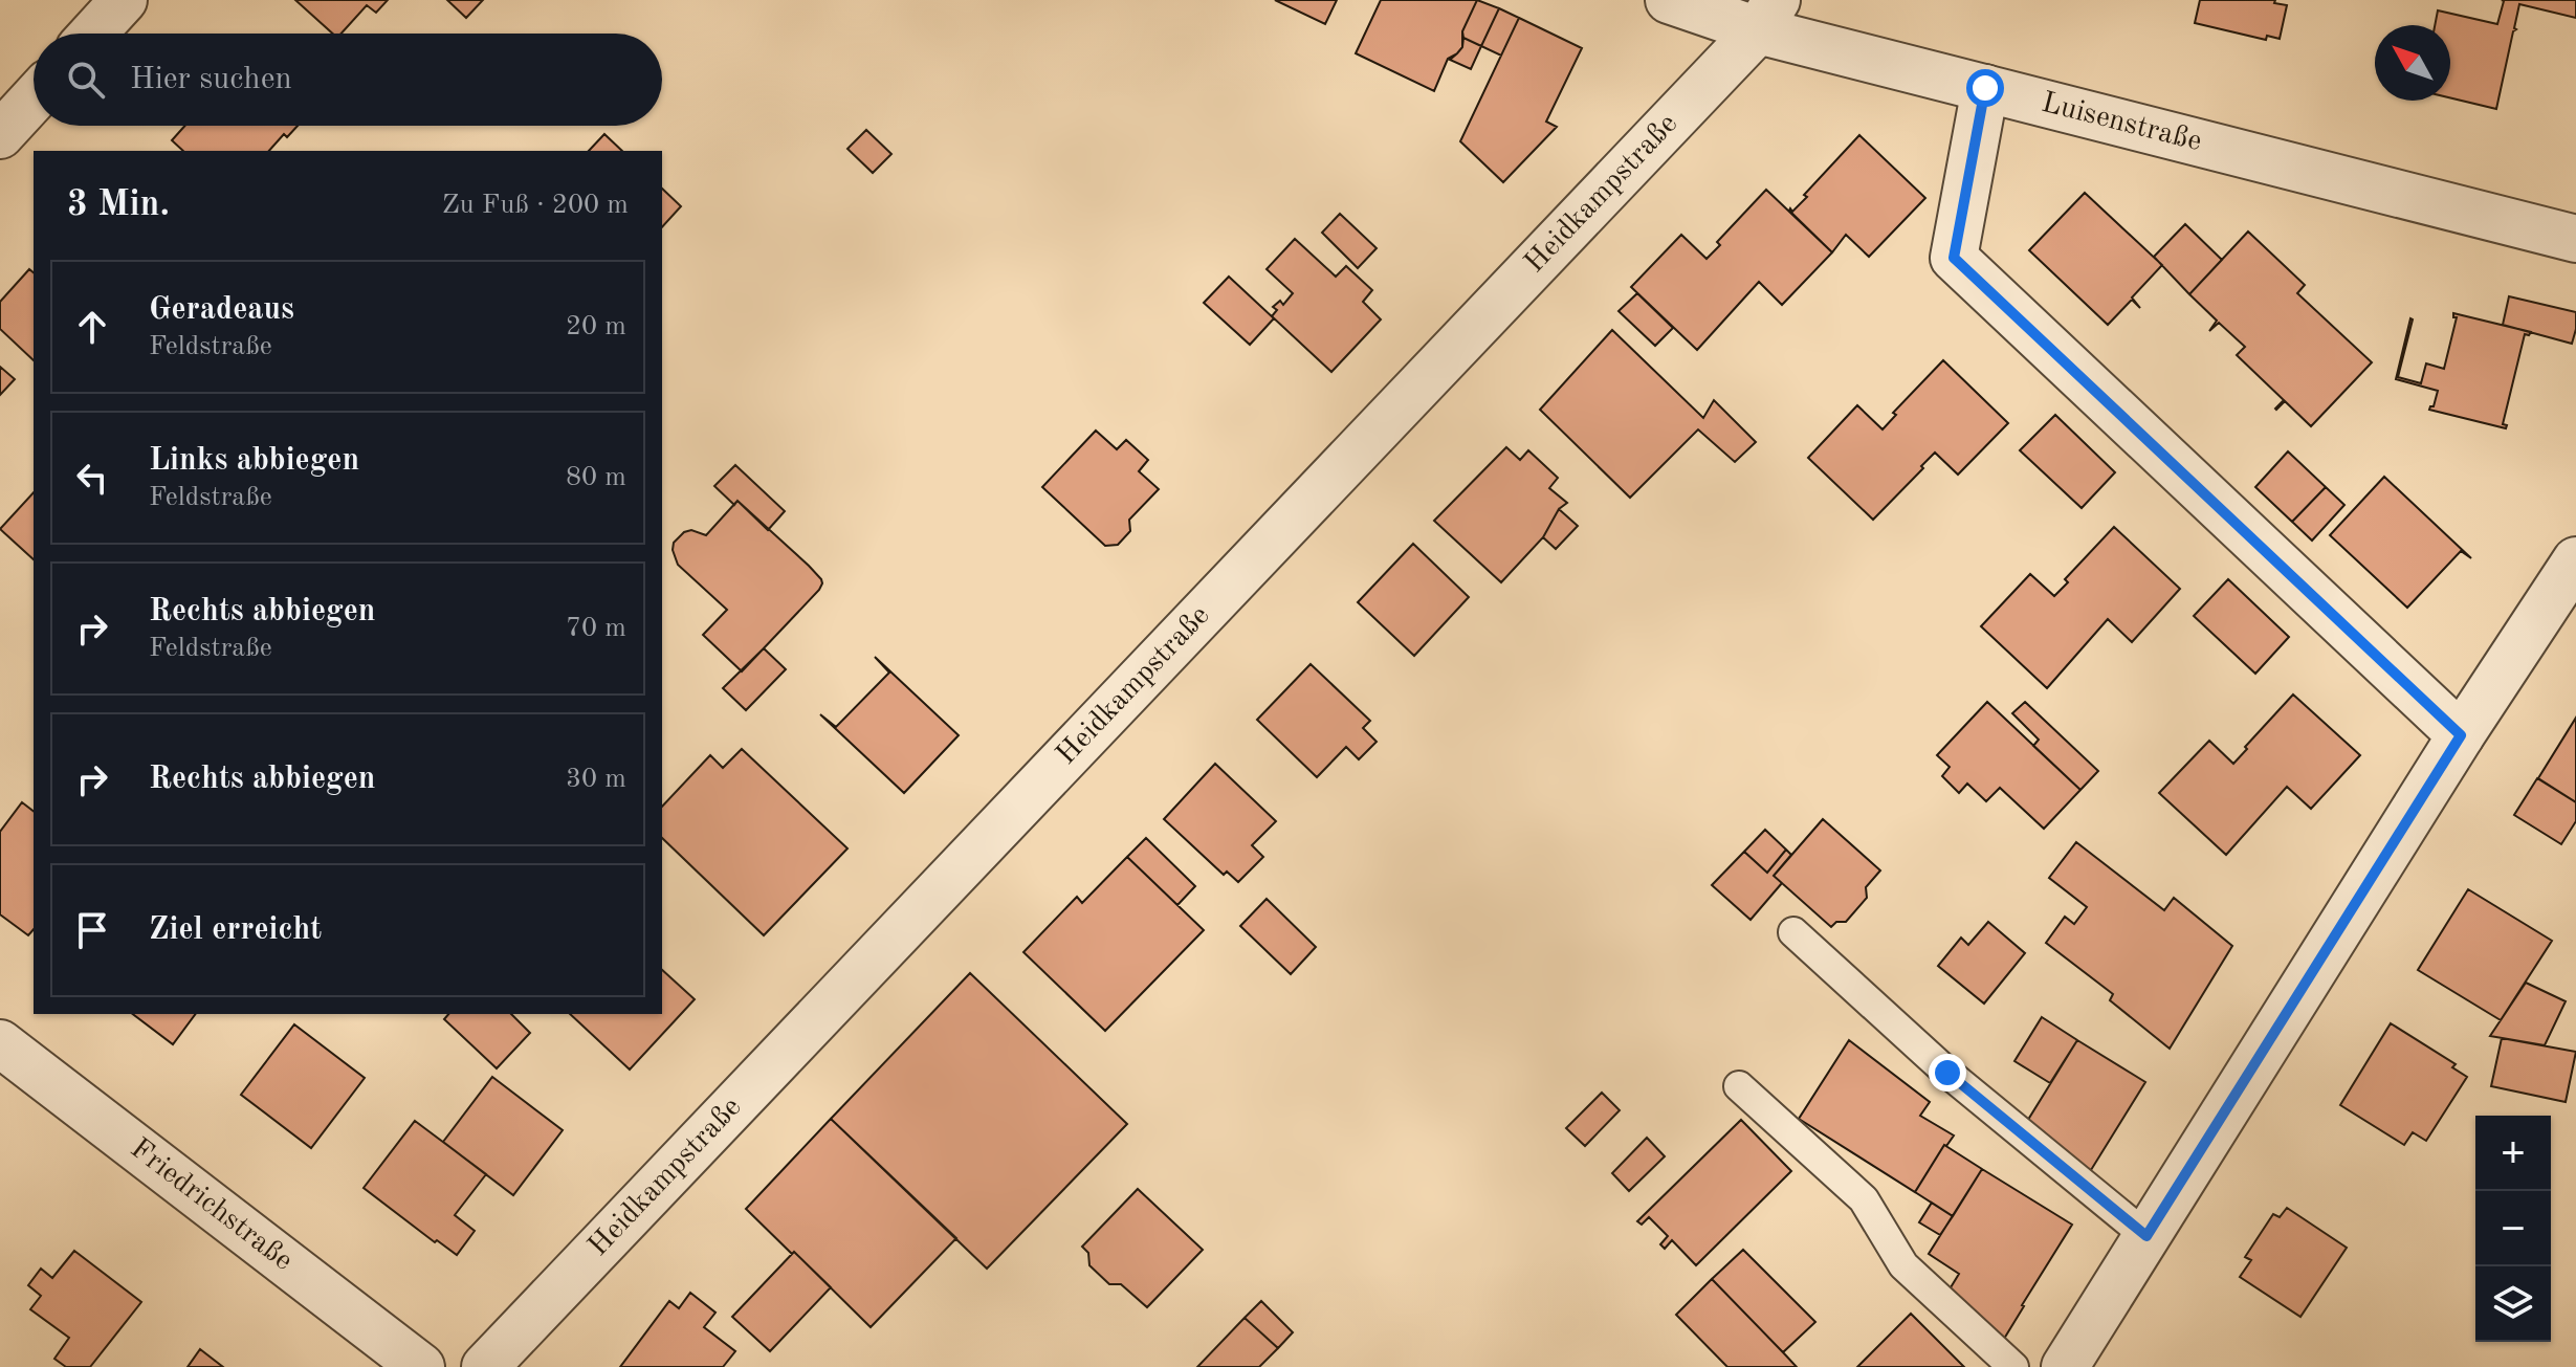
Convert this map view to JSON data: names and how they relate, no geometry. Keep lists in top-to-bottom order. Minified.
{"streets":{"street":["Luisenstraße","Heidkampstraße","Friedrichstraße"]},"crossings":[["Luisenstraße","Heidkampstraße"]],"north":"top left","page":{"search":"Hier suchen","heading":["3 Min.","Zu Fuß · 200 m"],"list":[["Geradeaus","Feldstraße","20 m"],["Links abbiegen","Feldstraße","80 m"],["Rechts abbiegen","Feldstraße","70 m"],["Rechts abbiegen","30 m"],"Ziel erreicht"],"map_buttons":["+","−"]}}
